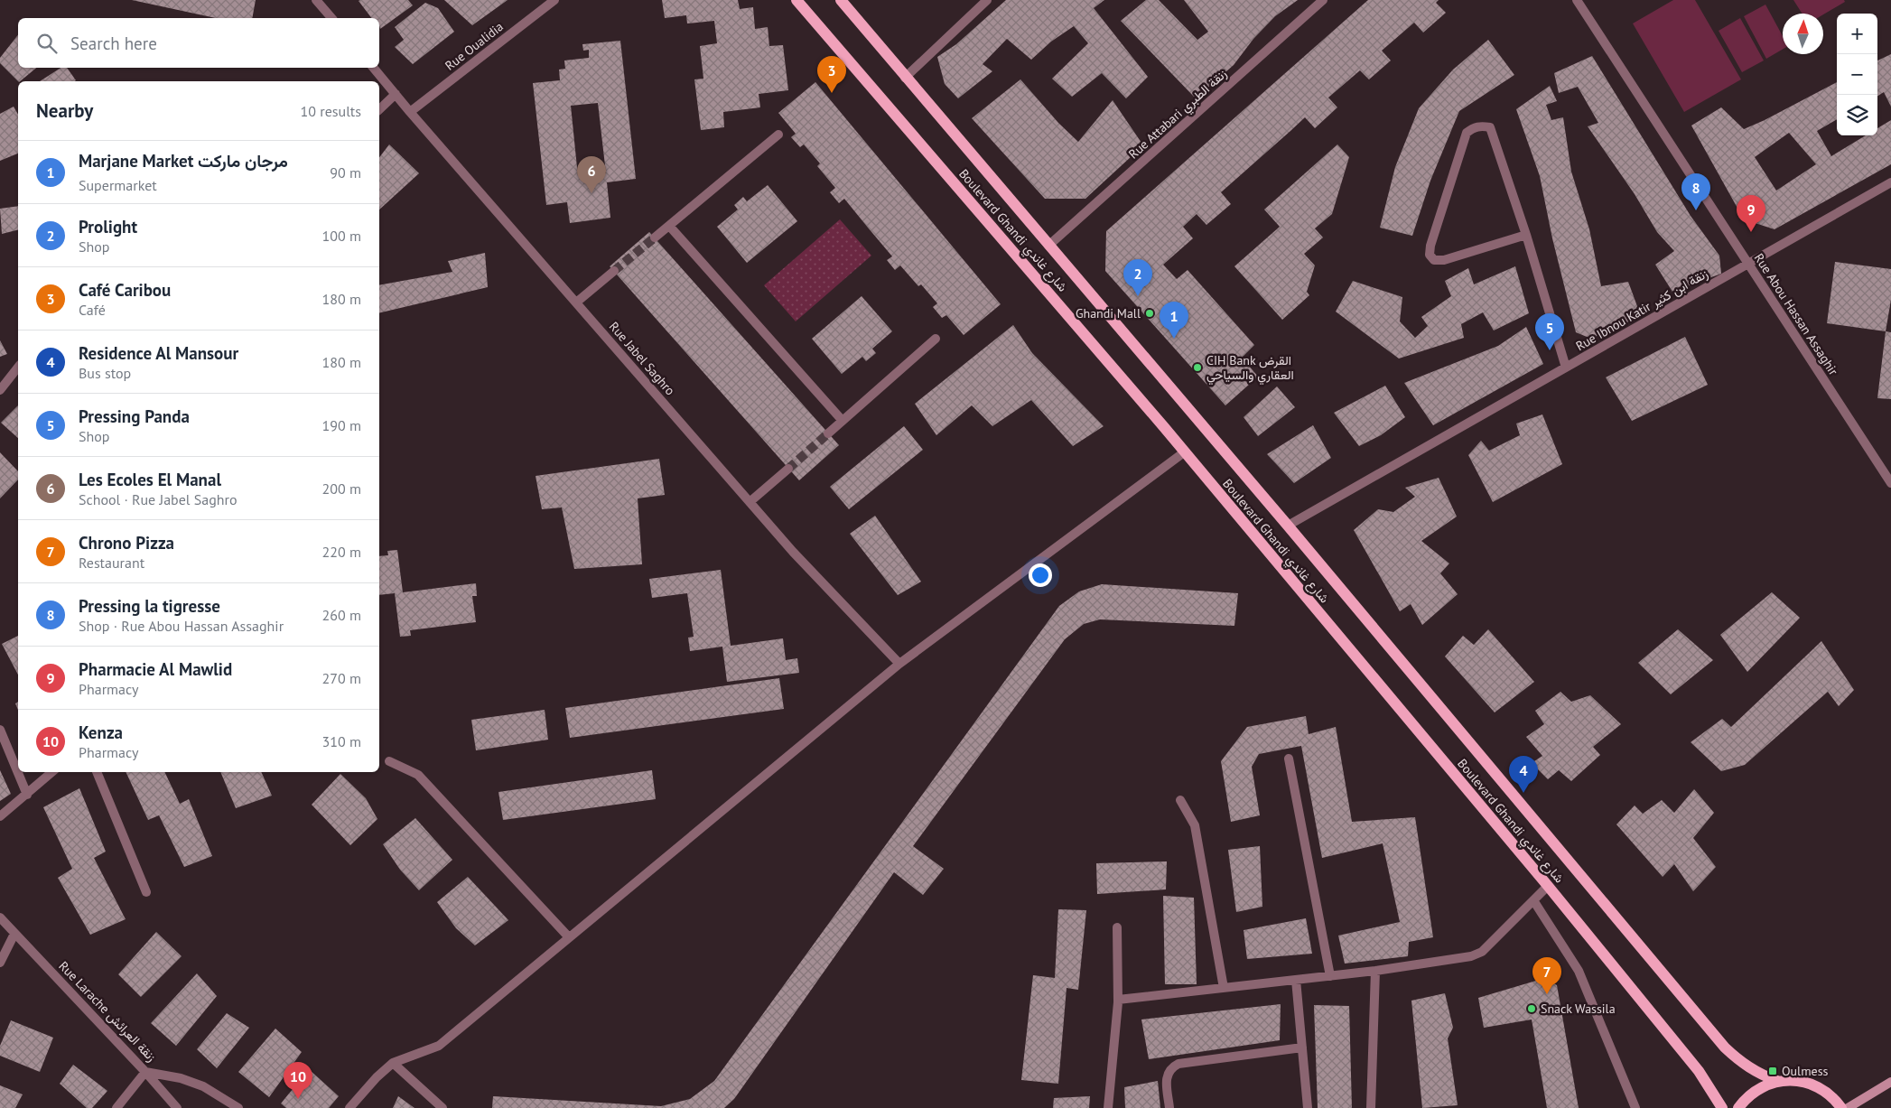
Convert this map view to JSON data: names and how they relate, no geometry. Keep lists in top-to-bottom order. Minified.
{"streets":{"main road":["Boulevard Ghandi شارع غاندي"],"street":["Rue Oualidia","Rue Attabari زنقة الطبري","Rue Ibnou Katir زنقة ابن كثير","Rue Abou Hassan Assaghir","Rue Jabel Saghro","Rue Larache زنقة العرائش"]},"crossings":[["Rue Oualidia","Rue Jabel Saghro"],["Rue Attabari زنقة الطبري","Boulevard Ghandi شارع غاندي"],["Boulevard Ghandi شارع غاندي","Rue Ibnou Katir زنقة ابن كثير"],["Rue Ibnou Katir زنقة ابن كثير","Rue Abou Hassan Assaghir"]],"places":{"other":["Ghandi Mall","CIH Bank القرض العقاري والسياحي","Snack Wassila"],"transit":["Oulmess"]},"north":"top","page":{"map_buttons":["+","−"],"search":"Search here","pins":["3","6","8","9","2","1","5","4","7","10"],"heading":["Nearby","10 results"],"list":[{"mark":"1","name":"Marjane Market مرجان ماركت","note":"Supermarket","value":"90 m"},{"mark":"2","name":"Prolight","note":"Shop","value":"100 m"},{"mark":"3","name":"Café Caribou","note":"Café","value":"180 m"},{"mark":"4","name":"Residence Al Mansour","note":"Bus stop","value":"180 m"},{"mark":"5","name":"Pressing Panda","note":"Shop","value":"190 m"},{"mark":"6","name":"Les Ecoles El Manal","note":"School · Rue Jabel Saghro","value":"200 m"},{"mark":"7","name":"Chrono Pizza","note":"Restaurant","value":"220 m"},{"mark":"8","name":"Pressing la tigresse","note":"Shop · Rue Abou Hassan Assaghir","value":"260 m"},{"mark":"9","name":"Pharmacie Al Mawlid","note":"Pharmacy","value":"270 m"},{"mark":"10","name":"Kenza","note":"Pharmacy","value":"310 m"}]}}
